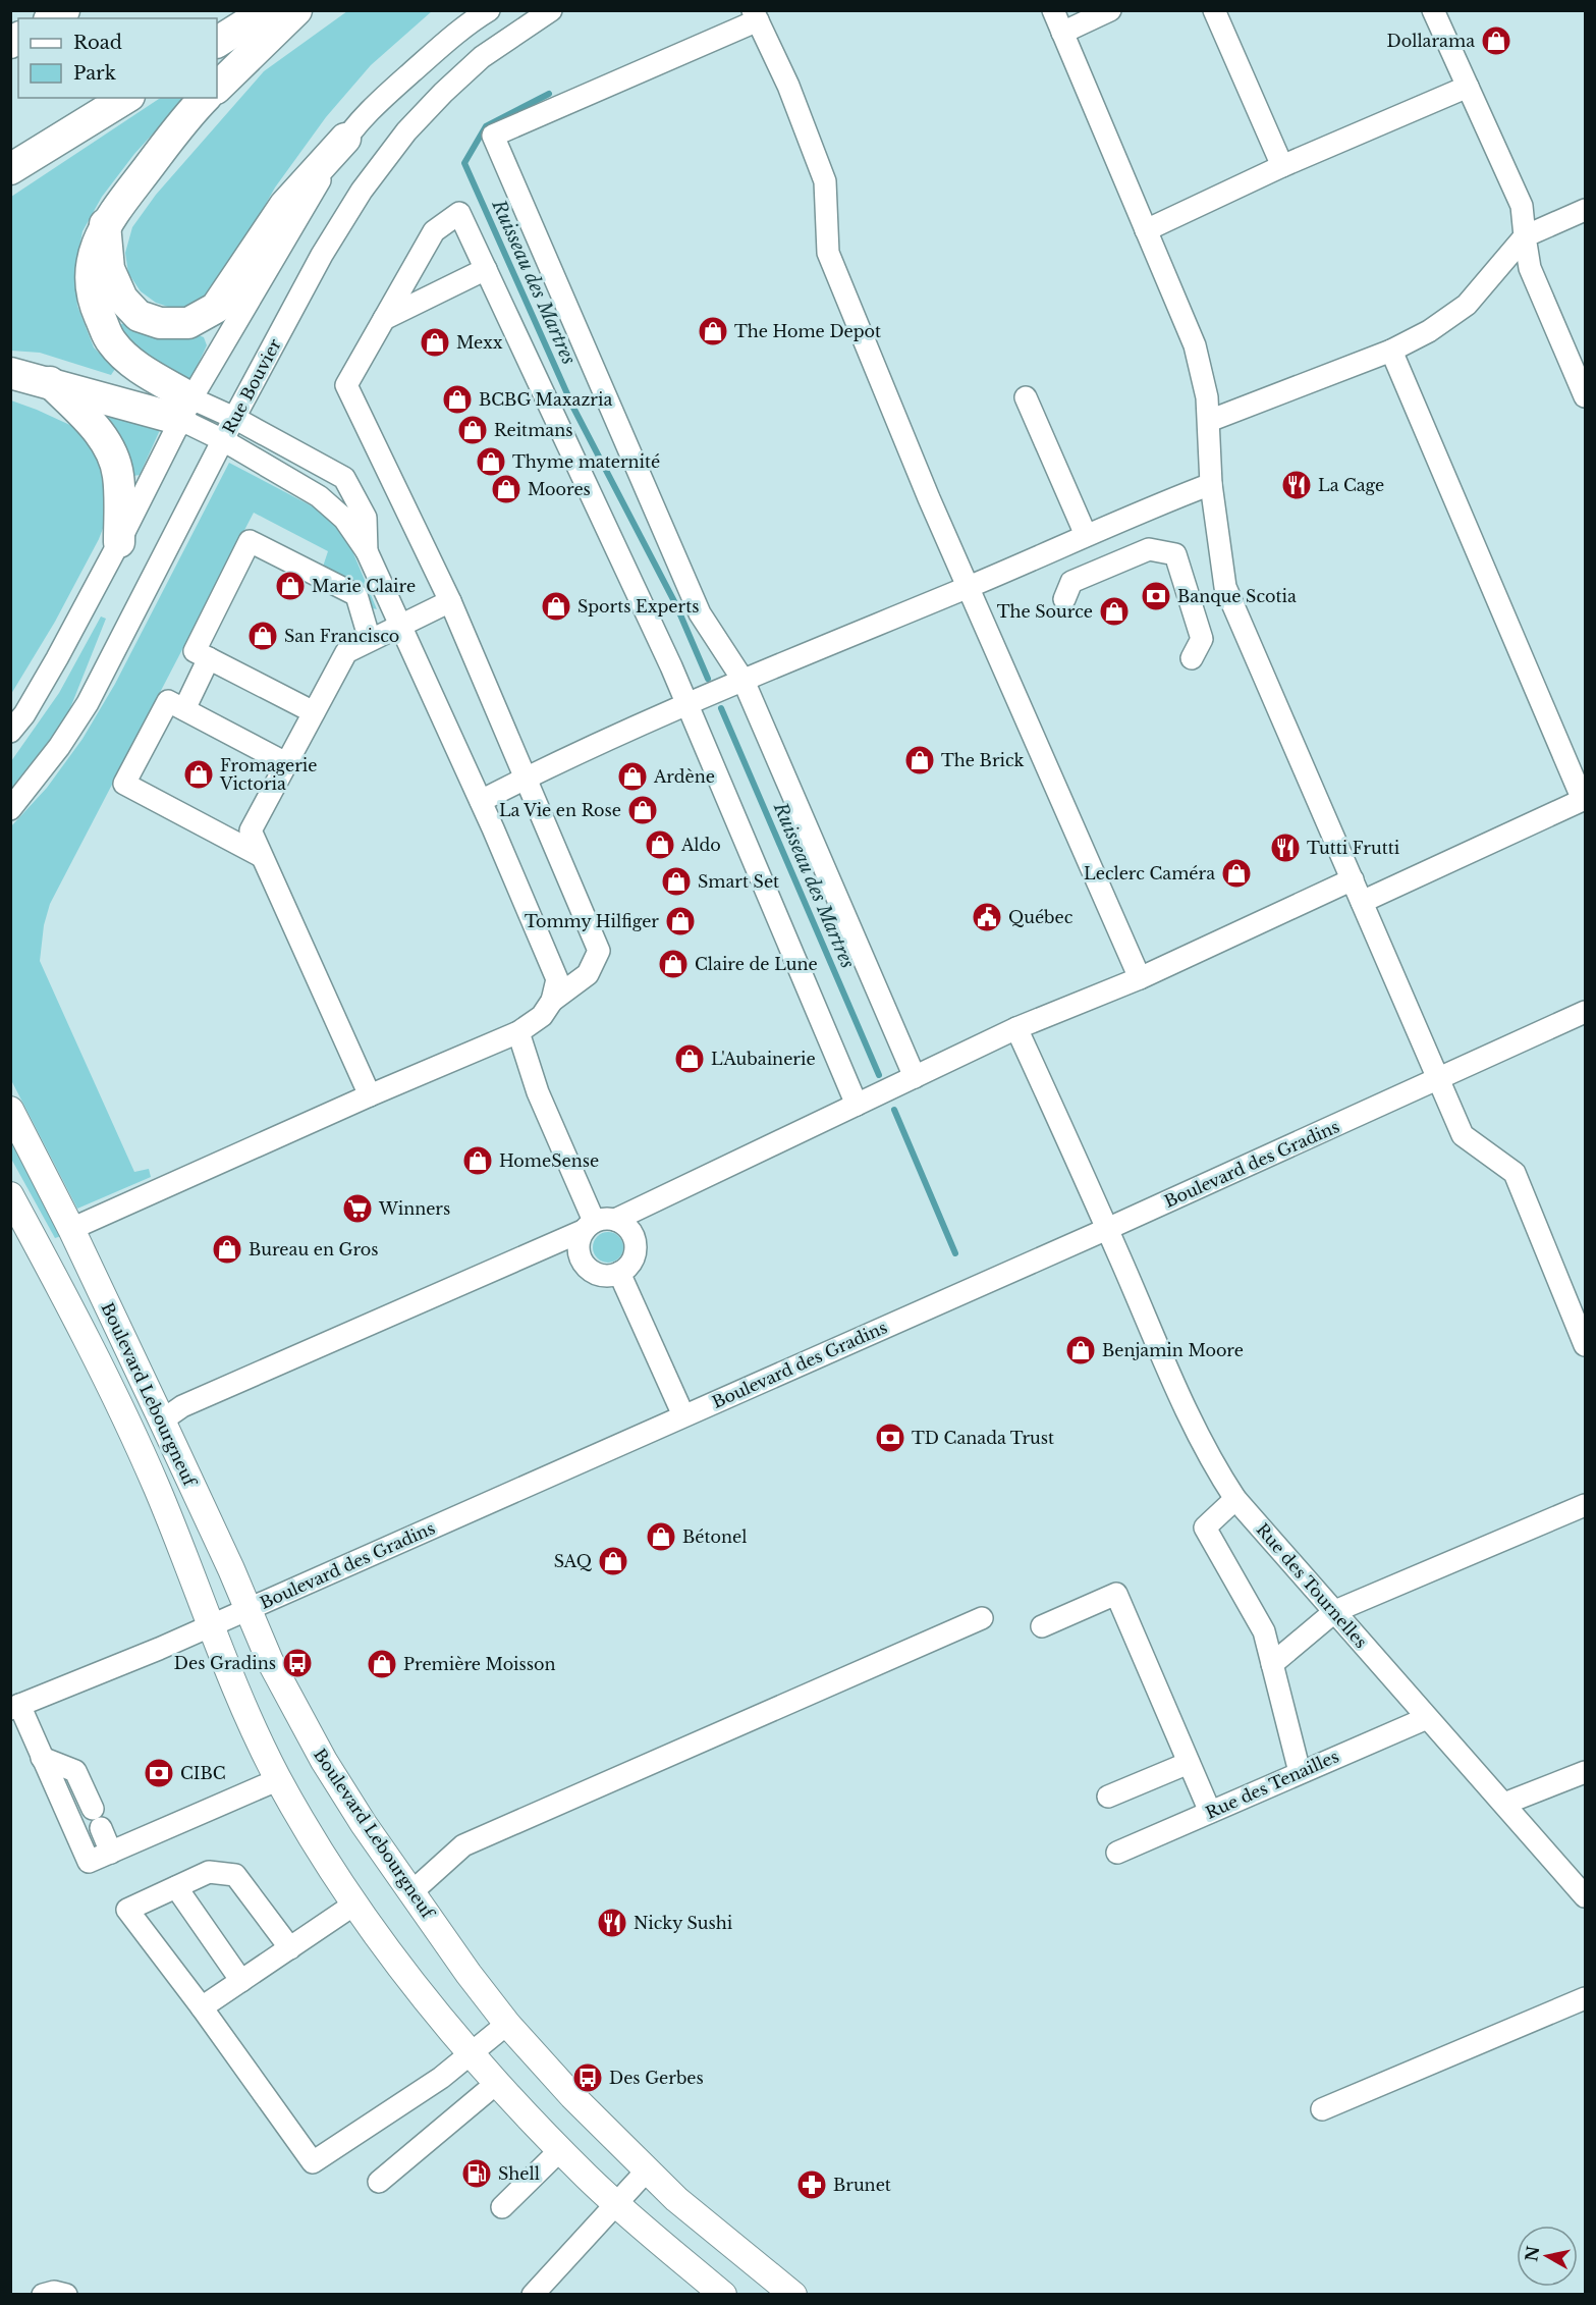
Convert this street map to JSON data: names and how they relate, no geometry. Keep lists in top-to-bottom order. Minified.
{"streets":{"main road":["Boulevard Lebourgneuf"],"street":["Rue Bouvier","Boulevard des Gradins","Rue des Tournelles","Rue des Tenailles"]},"crossings":[["Boulevard des Gradins","Boulevard Lebourgneuf"],["Boulevard des Gradins","Rue des Tournelles"],["Rue des Tournelles","Rue des Tenailles"]],"water":["Ruisseau des Martres"],"places":{"shop":["Dollarama","The Home Depot","Mexx","BCBG Maxazria","Reitmans","Thyme maternité","Moores","Marie Claire","Sports Experts","The Source","San Francisco","The Brick","Fromagerie Victoria","Ardène","La Vie en Rose","Aldo","Leclerc Caméra","Smart Set","Tommy Hilfiger","Claire de Lune","L'Aubainerie","HomeSense","Bureau en Gros","Benjamin Moore","Bétonel","SAQ","Première Moisson"],"restaurant":["La Cage","Tutti Frutti","Nicky Sushi"],"bank":["Banque Scotia","TD Canada Trust","CIBC"],"public building":["Québec"],"supermarket":["Winners"],"bus stop":["Des Gradins","Des Gerbes"],"fuel station":["Shell"],"pharmacy":["Brunet"]},"legend":["Road","Park"],"north":"left"}
